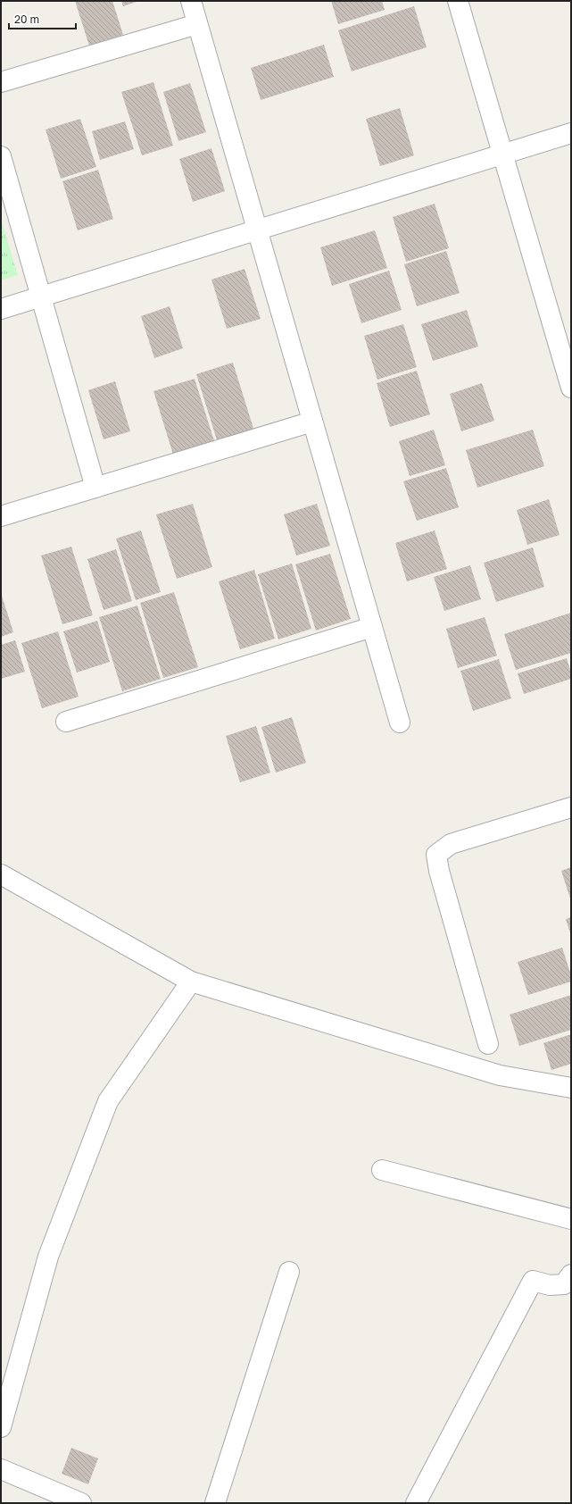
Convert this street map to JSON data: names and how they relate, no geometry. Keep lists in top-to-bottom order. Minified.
{"scale_bar":"20 m"}
